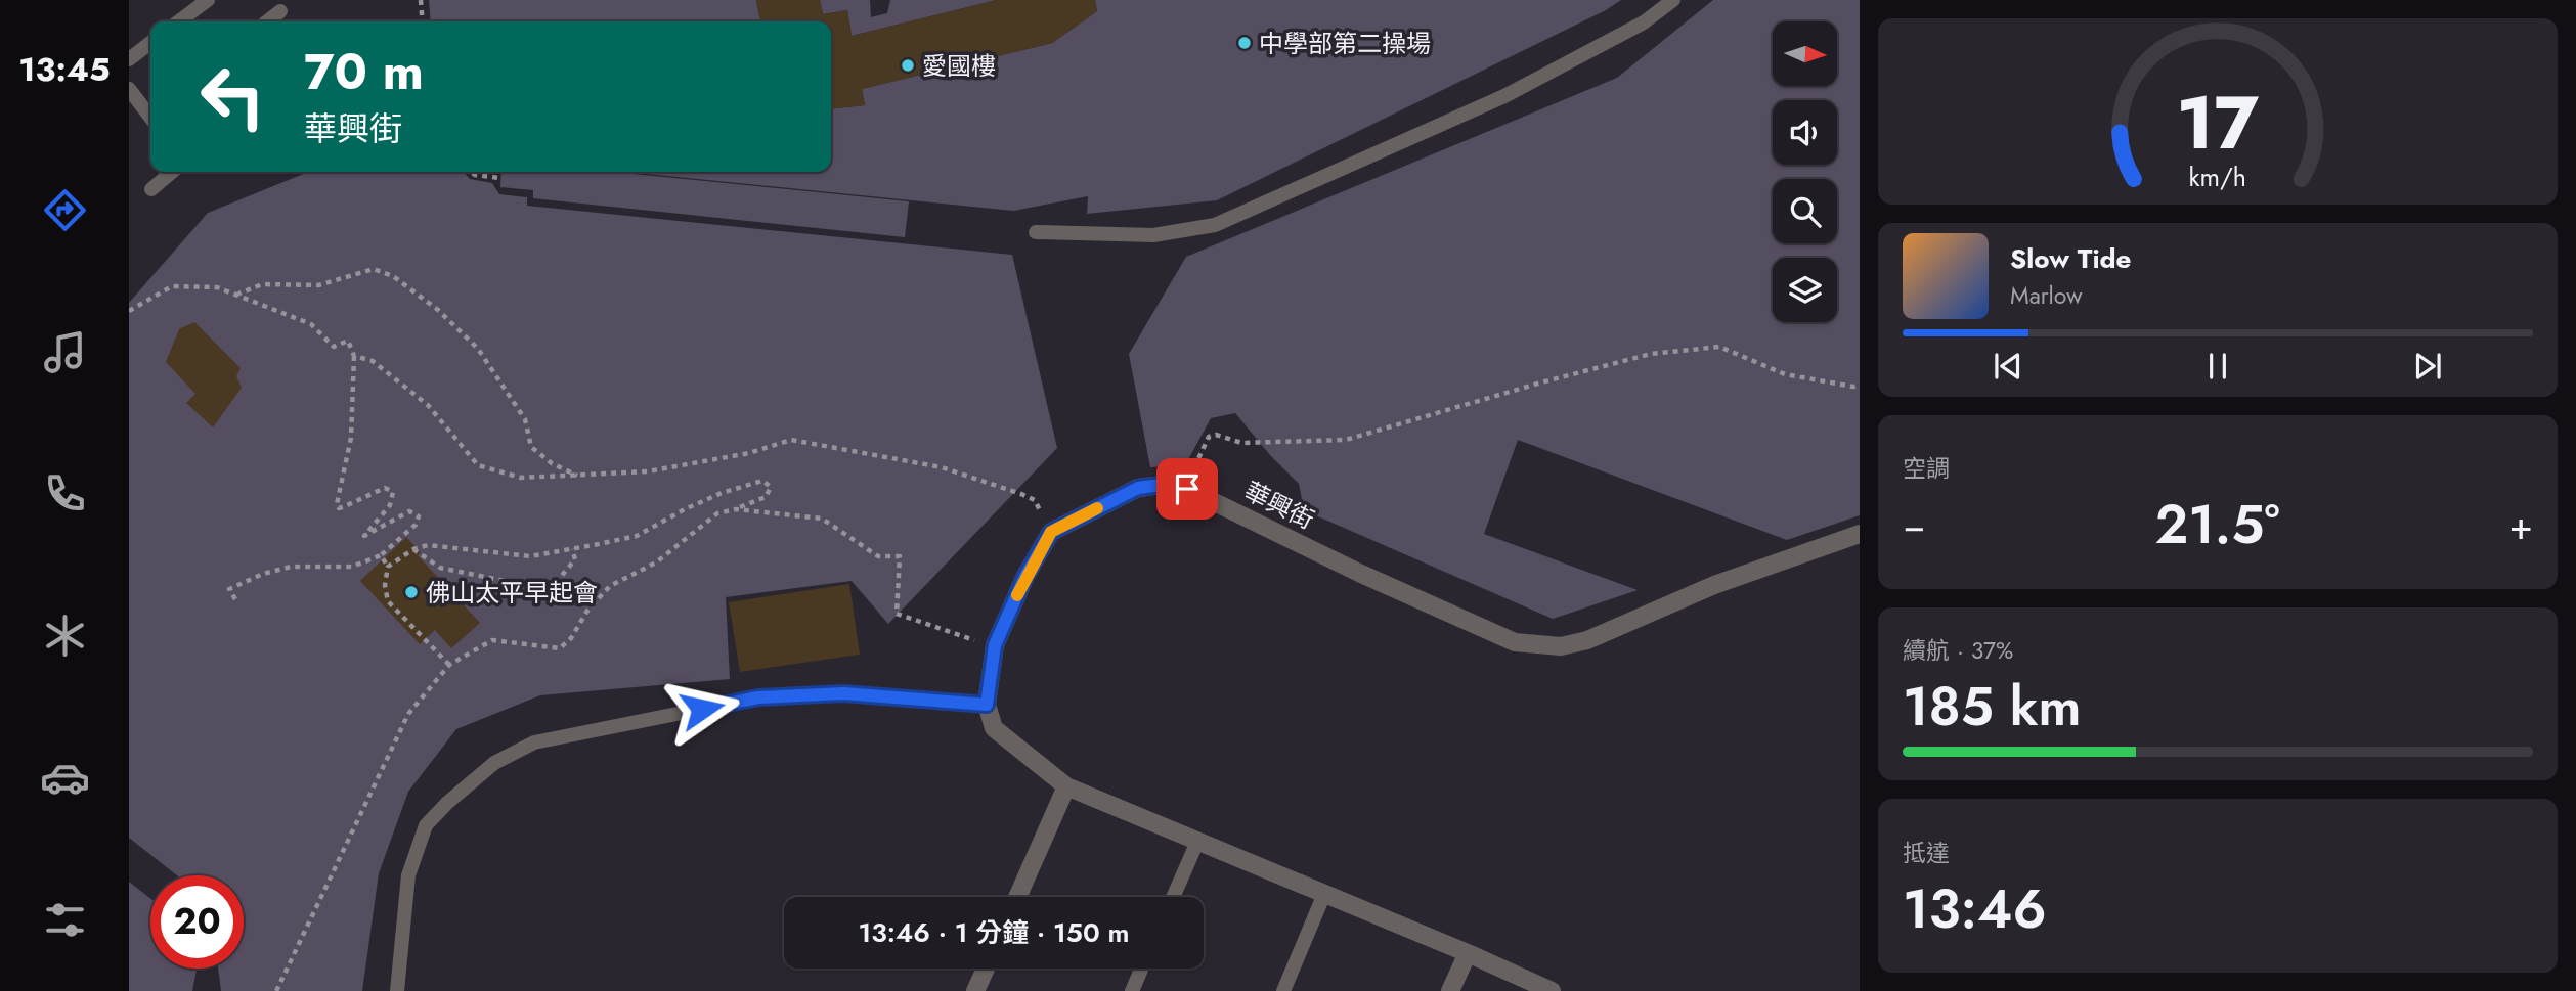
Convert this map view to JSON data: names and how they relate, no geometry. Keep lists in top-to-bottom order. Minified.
{"streets":{"street":["華興街"]},"places":["中學部第二操場","愛國樓","佛山太平早起會"],"north":"right","page":{"tabs":"13:45","turn":["70 m","華興街"],"song":["Slow Tide","Marlow"],"tile":["空調",["續航 · 37%","185 km"],["抵達","13:46"]],"heat":["−","21.5°","+"],"limit":"20","trip":"13:46 · 1 分鐘 · 150 m","gauge":["17","km/h"]}}
